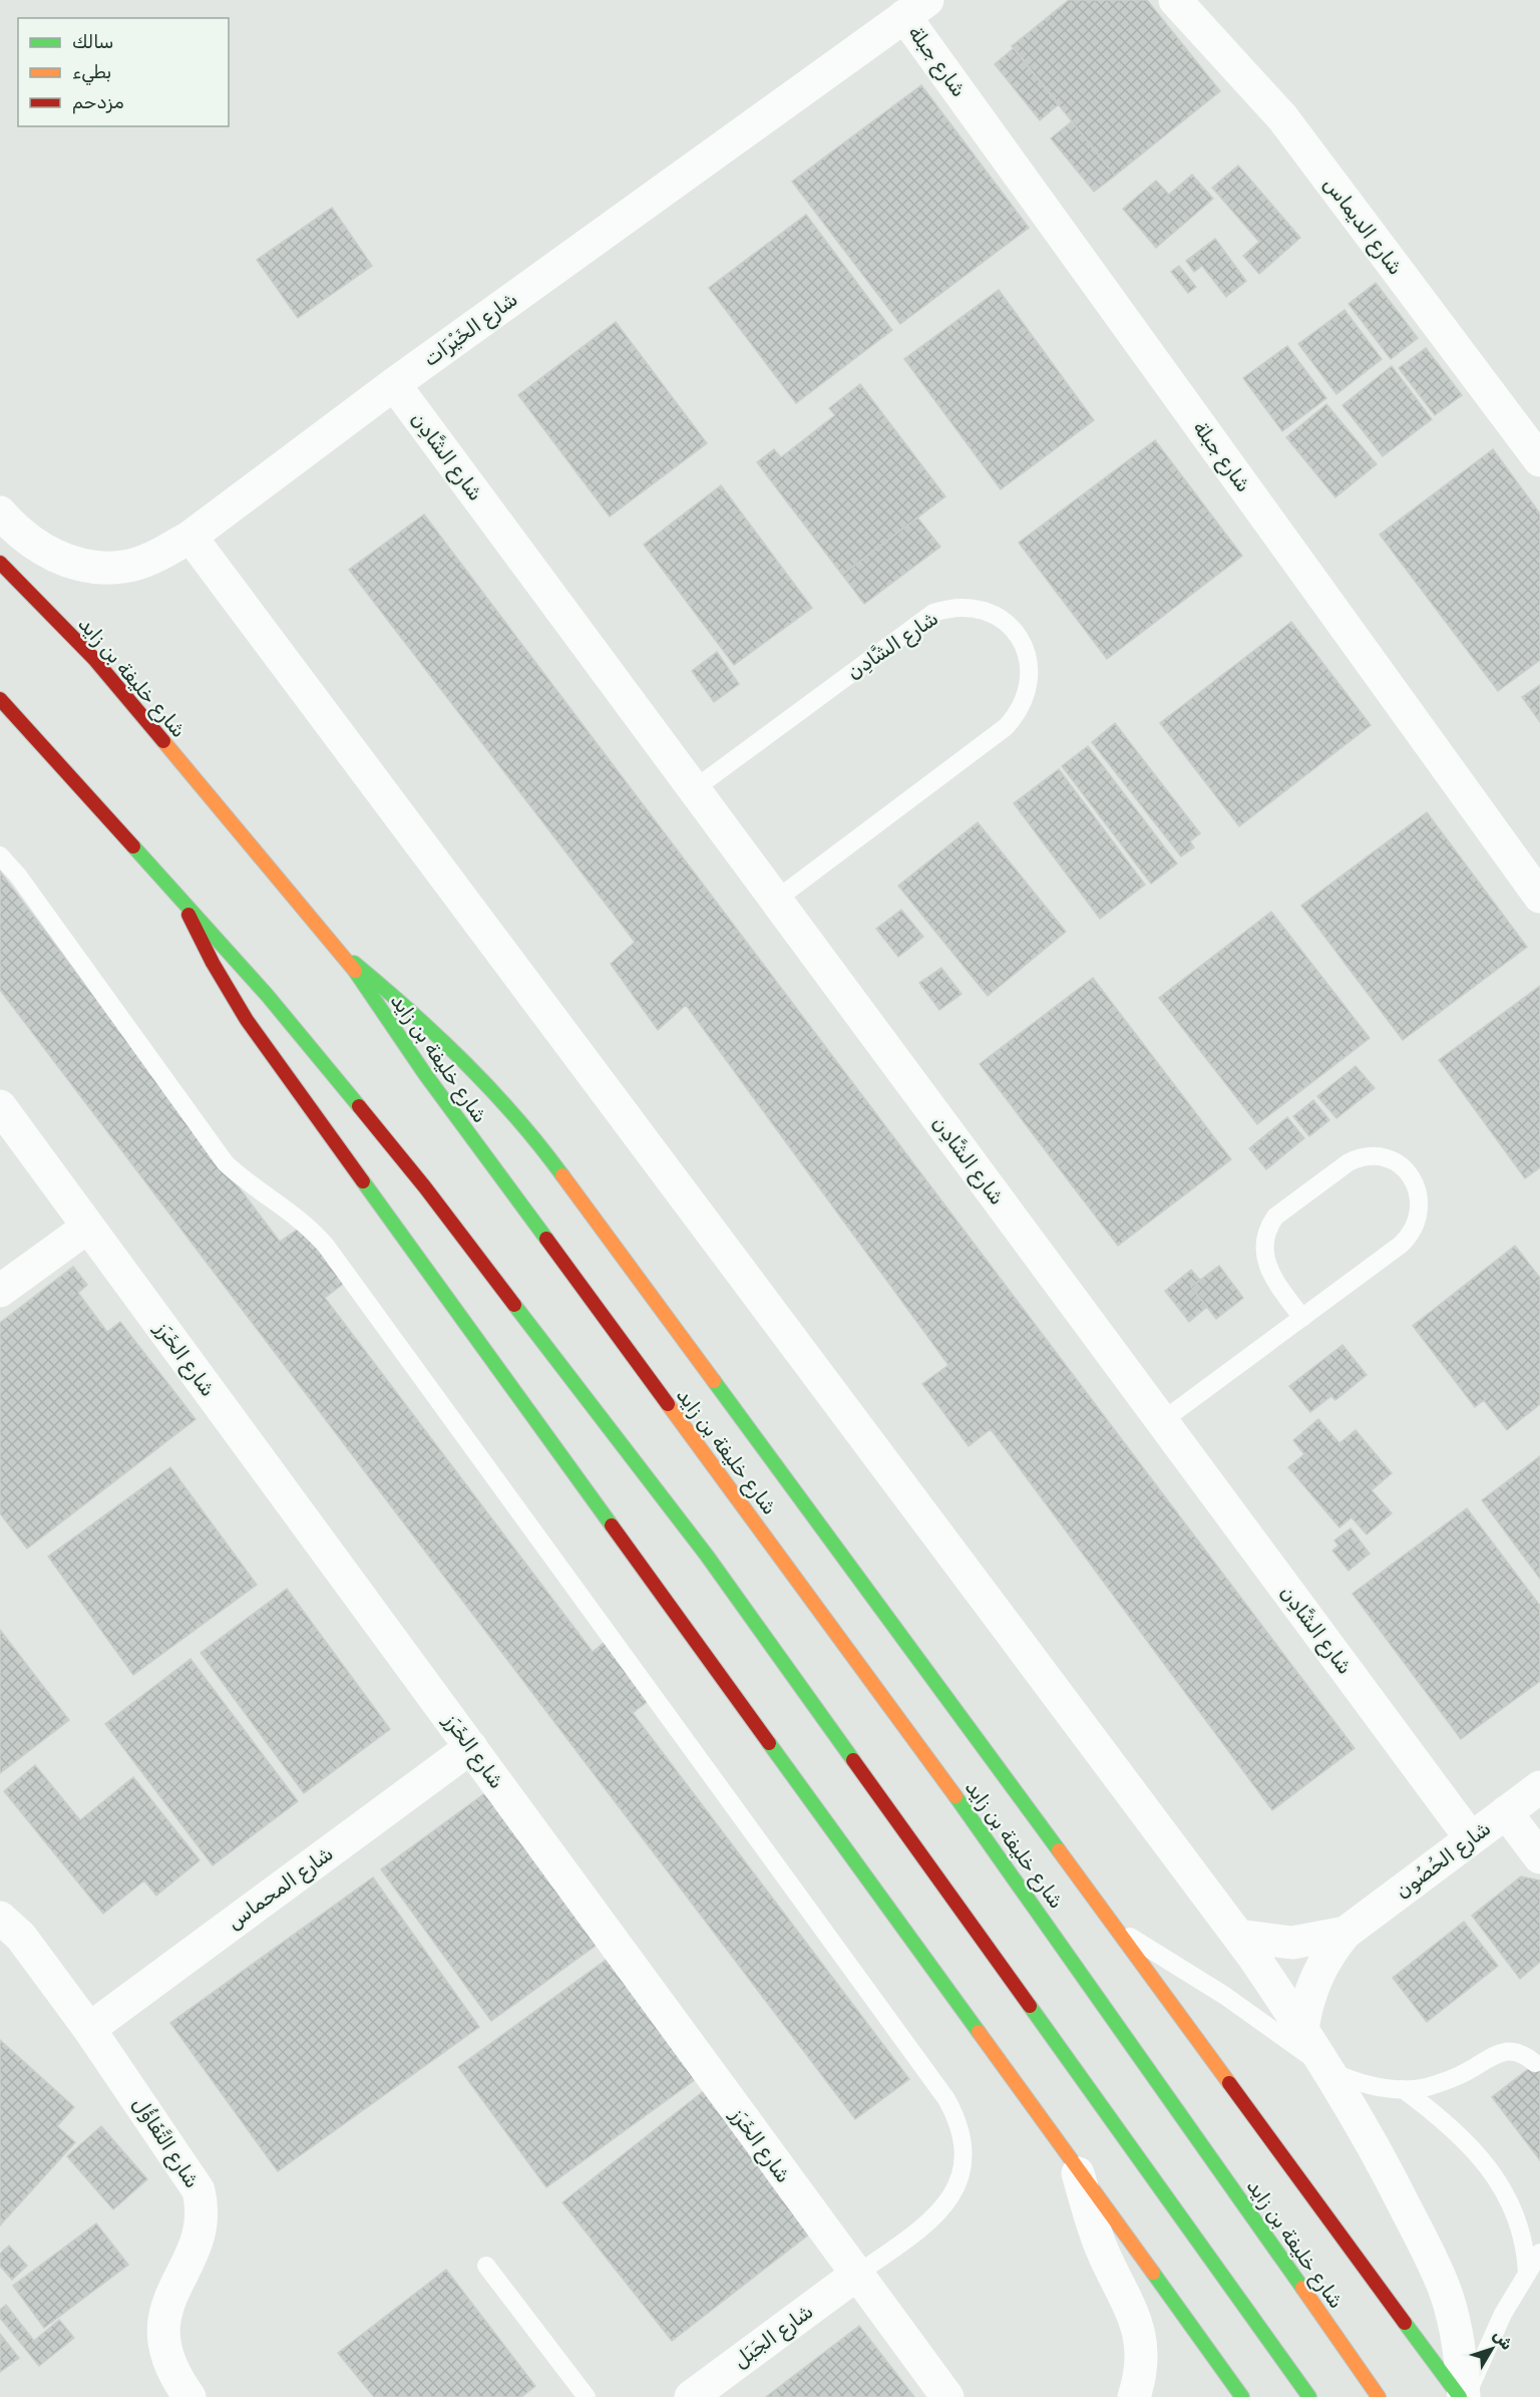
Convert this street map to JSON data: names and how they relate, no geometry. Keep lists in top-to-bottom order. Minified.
{"streets":{"main road":["شارع خليفة بن زايد"],"street":["شارع جبلة","شارع الديماس","شارع الخَيْرَات","شارع الشَّادِن","شارع الخَرَز","شارع الحُصُون","شارع المحماس","شارع التَّفَاؤُل","شارع الجَبَل"]},"crossings":[["شارع جبلة","شارع الخَيْرَات"],["شارع الخَيْرَات","شارع الشَّادِن"],["شارع الشَّادِن","شارع الحُصُون"],["شارع الخَرَز","شارع المحماس"],["شارع الخَرَز","شارع الجَبَل"],["شارع المحماس","شارع التَّفَاؤُل"]],"legend":["سالك","بطيء","مزدحم"],"north":"top right"}
